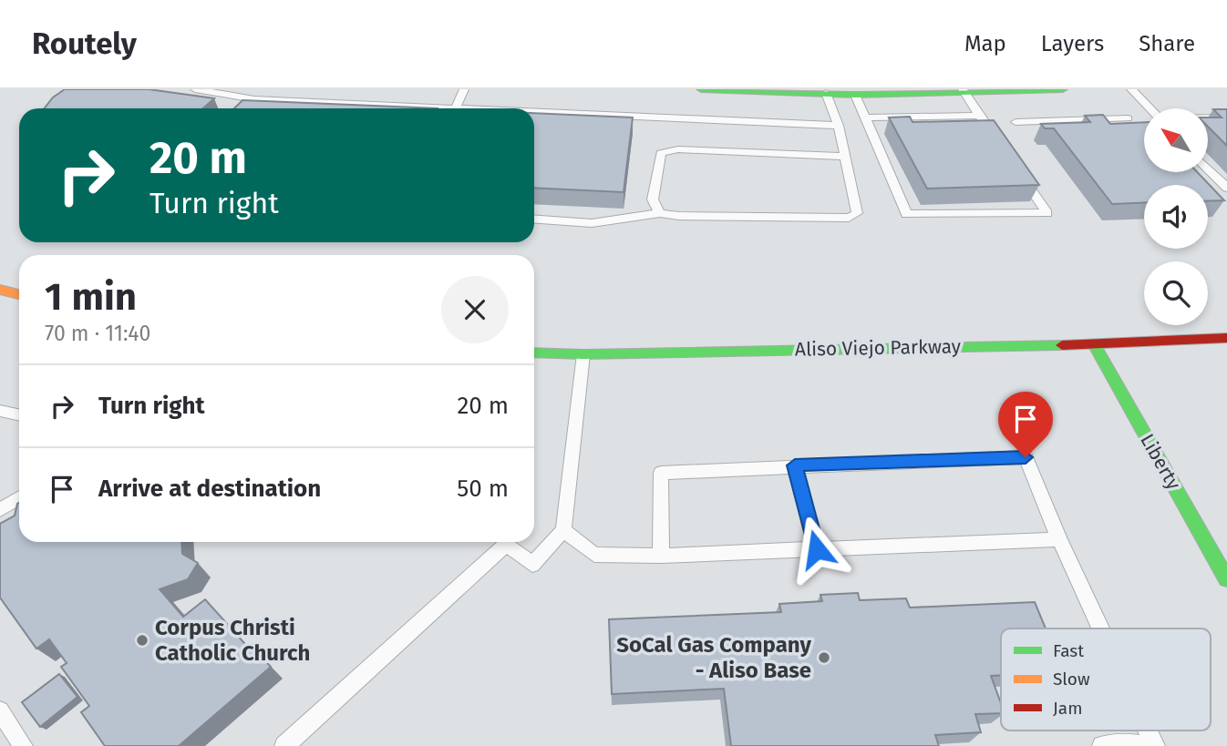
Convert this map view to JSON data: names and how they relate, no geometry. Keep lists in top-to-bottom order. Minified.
{"streets":{"street":["Aliso Viejo Parkway","Liberty"]},"crossings":[["Aliso Viejo Parkway","Liberty"]],"places":["Corpus Christi Catholic Church","SoCal Gas Company - Aliso Base"],"legend":["Fast","Slow","Jam"],"north":"top left","page":{"header":"Routely","nav":["Map","Layers","Share"],"turn":["20 m","Turn right"],"heading":["1 min","70 m · 11:40"],"list":[{"name":"Turn right","value":"20 m"},{"name":"Arrive at destination","value":"50 m"}]}}
